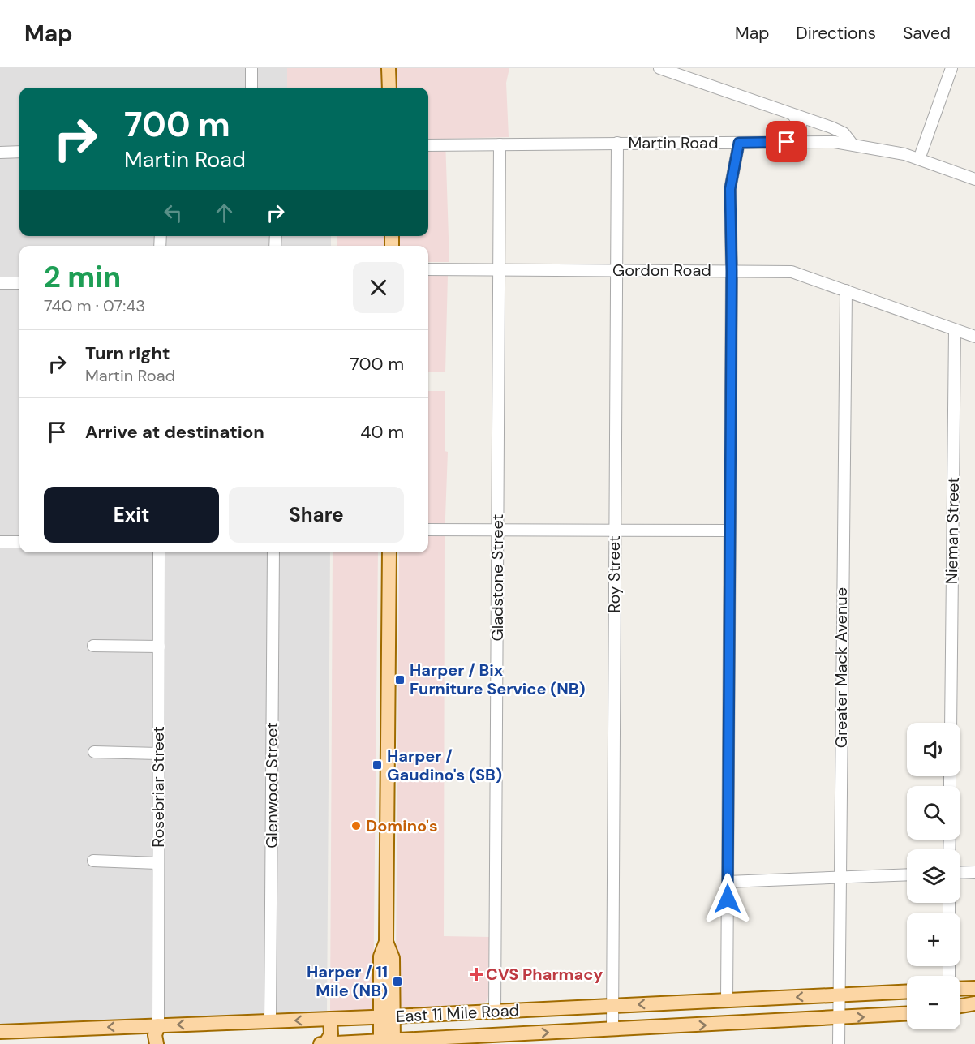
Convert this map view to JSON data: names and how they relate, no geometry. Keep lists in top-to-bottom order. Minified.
{"streets":{"main road":["East 11 Mile Road"],"street":["Martin Road","Gordon Road","Nieman Street","Roy Street","Gladstone Street","Greater Mack Avenue","Glenwood Street","Rosebriar Street"]},"crossings":[["Martin Road","Roy Street"],["Martin Road","Gladstone Street"],["Gordon Road","Nieman Street"],["Gordon Road","Roy Street"],["Gordon Road","Gladstone Street"],["Gordon Road","Greater Mack Avenue"],["Roy Street","East 11 Mile Road"],["Gladstone Street","East 11 Mile Road"],["Greater Mack Avenue","East 11 Mile Road"],["Glenwood Street","East 11 Mile Road"],["Rosebriar Street","East 11 Mile Road"]],"places":{"transit":["Harper / Bix Furniture Service (NB)","Harper / Gaudino's (SB)","Harper / 11 Mile (NB)"],"other":["Domino's"],"health":["CVS Pharmacy"]},"page":{"header":"Map","nav":["Map","Directions","Saved"],"turn":["700 m","Martin Road"],"heading":["2 min","740 m · 07:43"],"list":[{"name":"Turn right","note":"Martin Road","value":"700 m"},{"name":"Arrive at destination","value":"40 m"}],"buttons":["Exit","Share"],"map_buttons":["+","−"]}}
